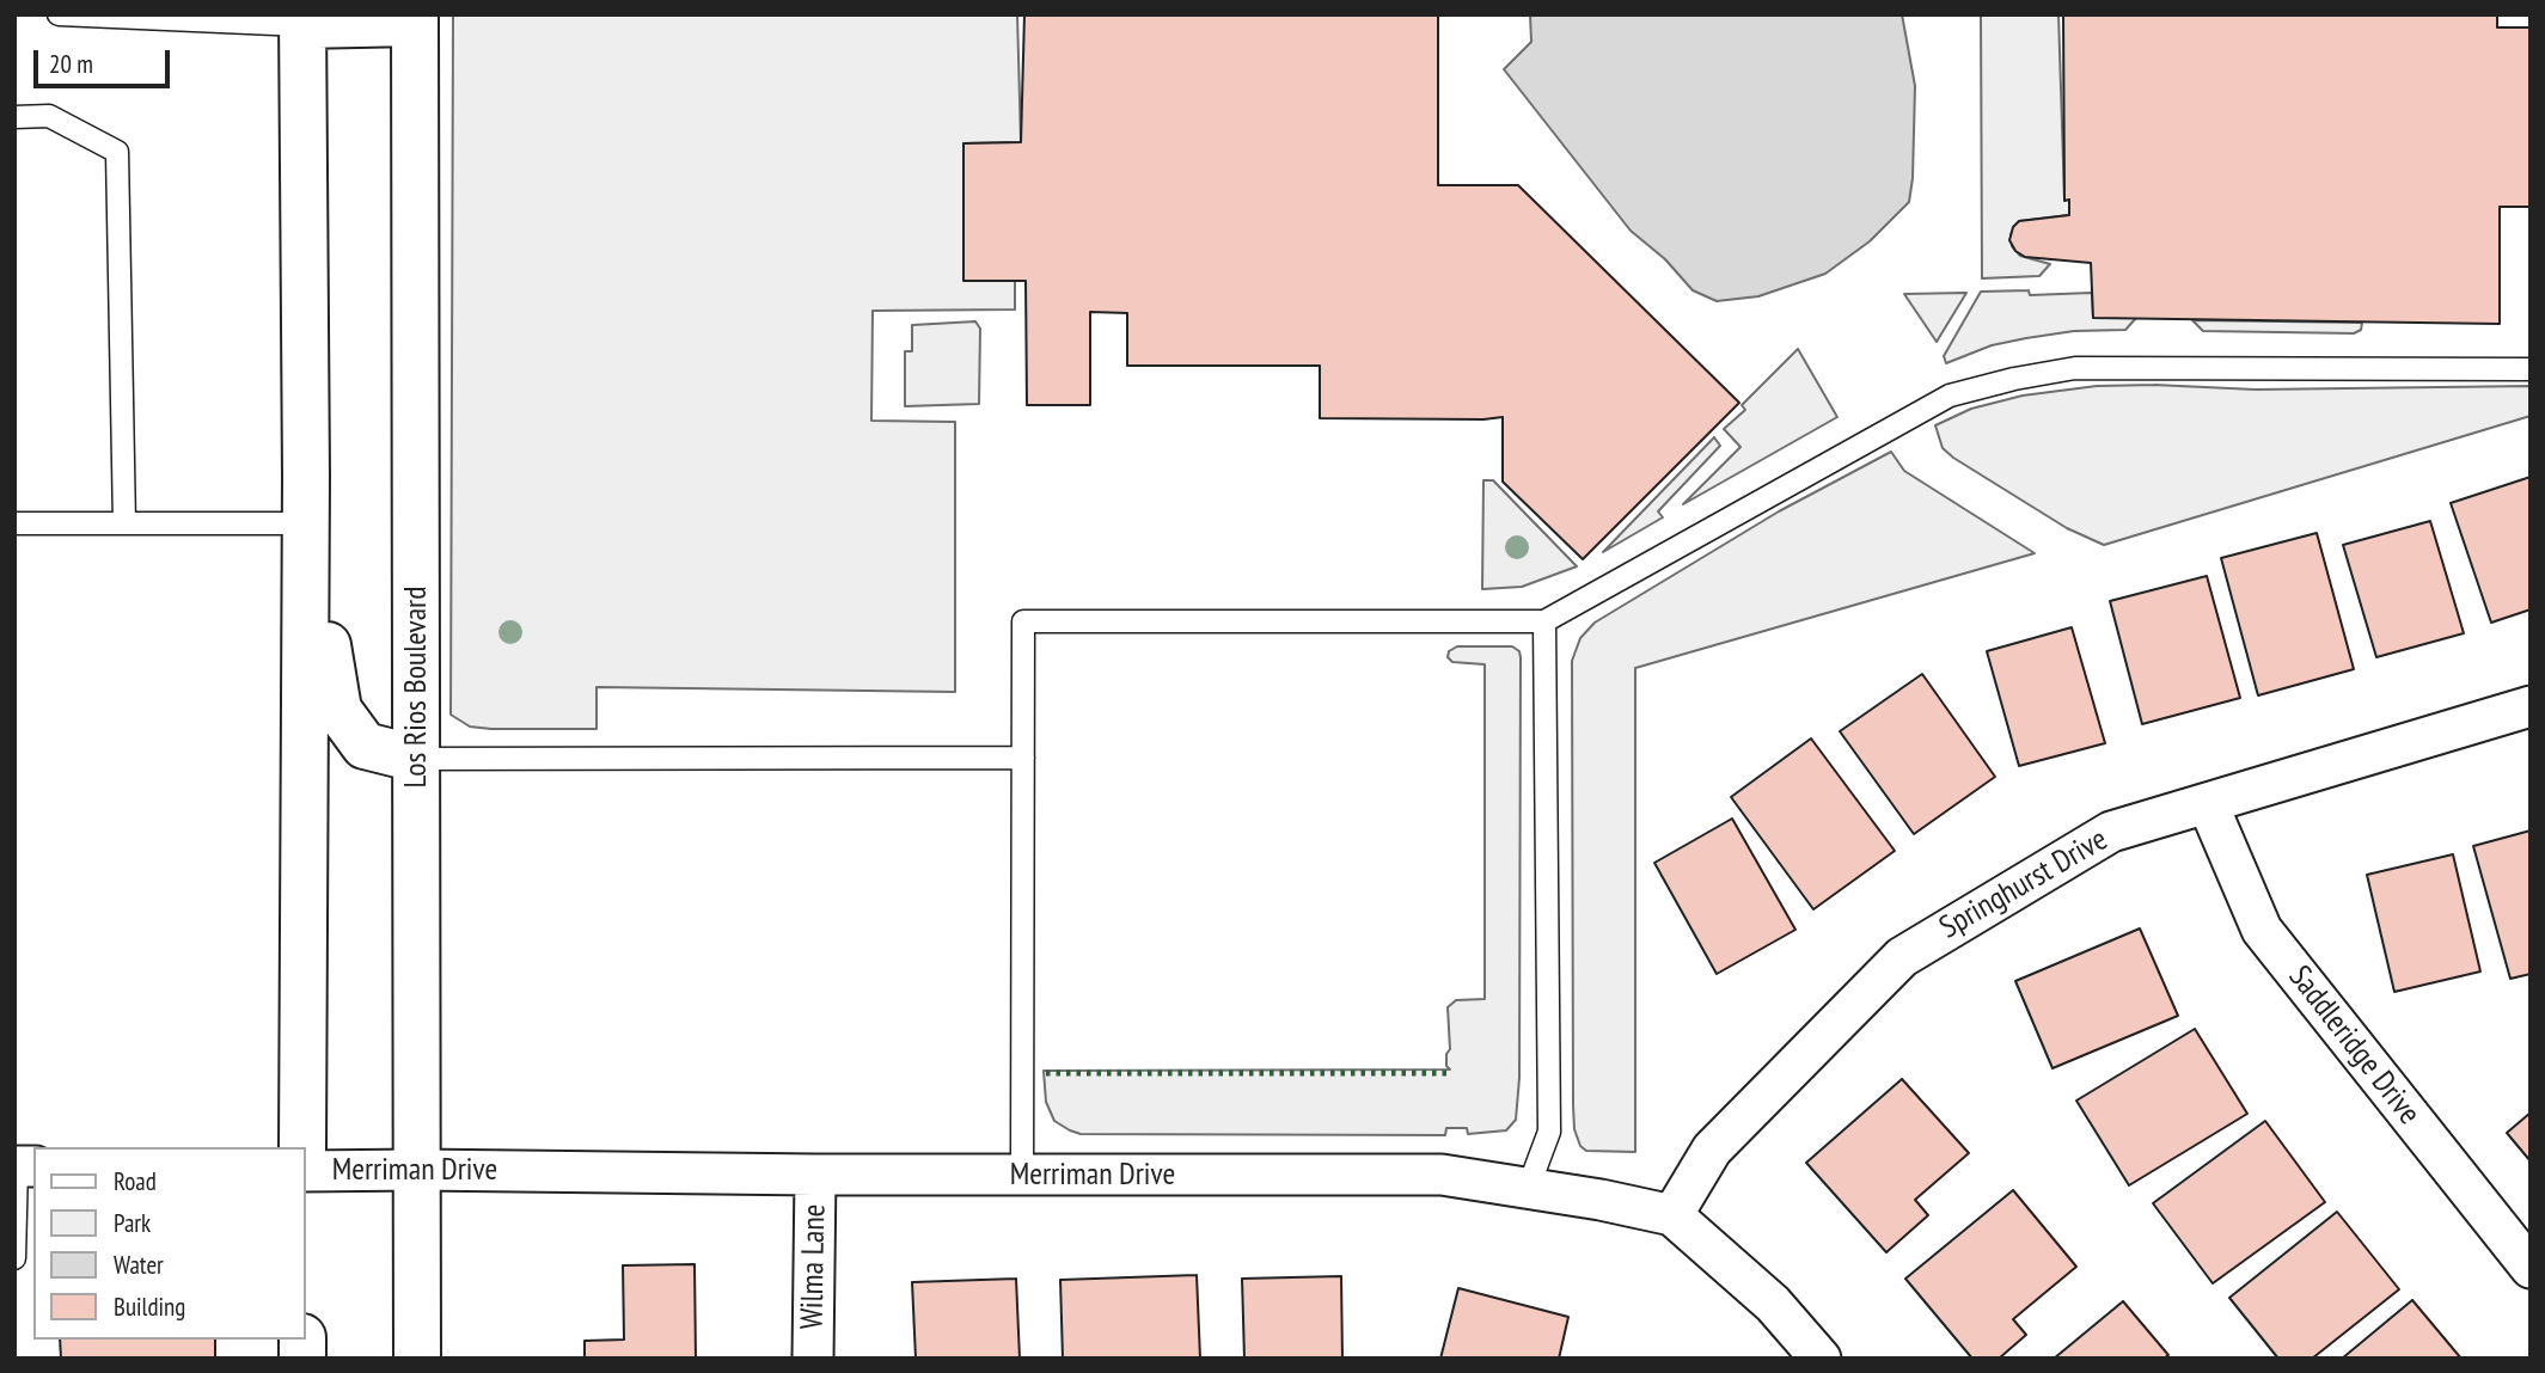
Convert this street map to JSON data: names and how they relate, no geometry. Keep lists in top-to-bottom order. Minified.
{"streets":{"main road":["Los Rios Boulevard"],"street":["Springhurst Drive","Saddleridge Drive","Merriman Drive","Wilma Lane"]},"crossings":[["Los Rios Boulevard","Merriman Drive"],["Springhurst Drive","Saddleridge Drive"],["Springhurst Drive","Merriman Drive"],["Merriman Drive","Wilma Lane"]],"legend":["Road","Park","Water","Building"],"scale_bar":"20 m"}
